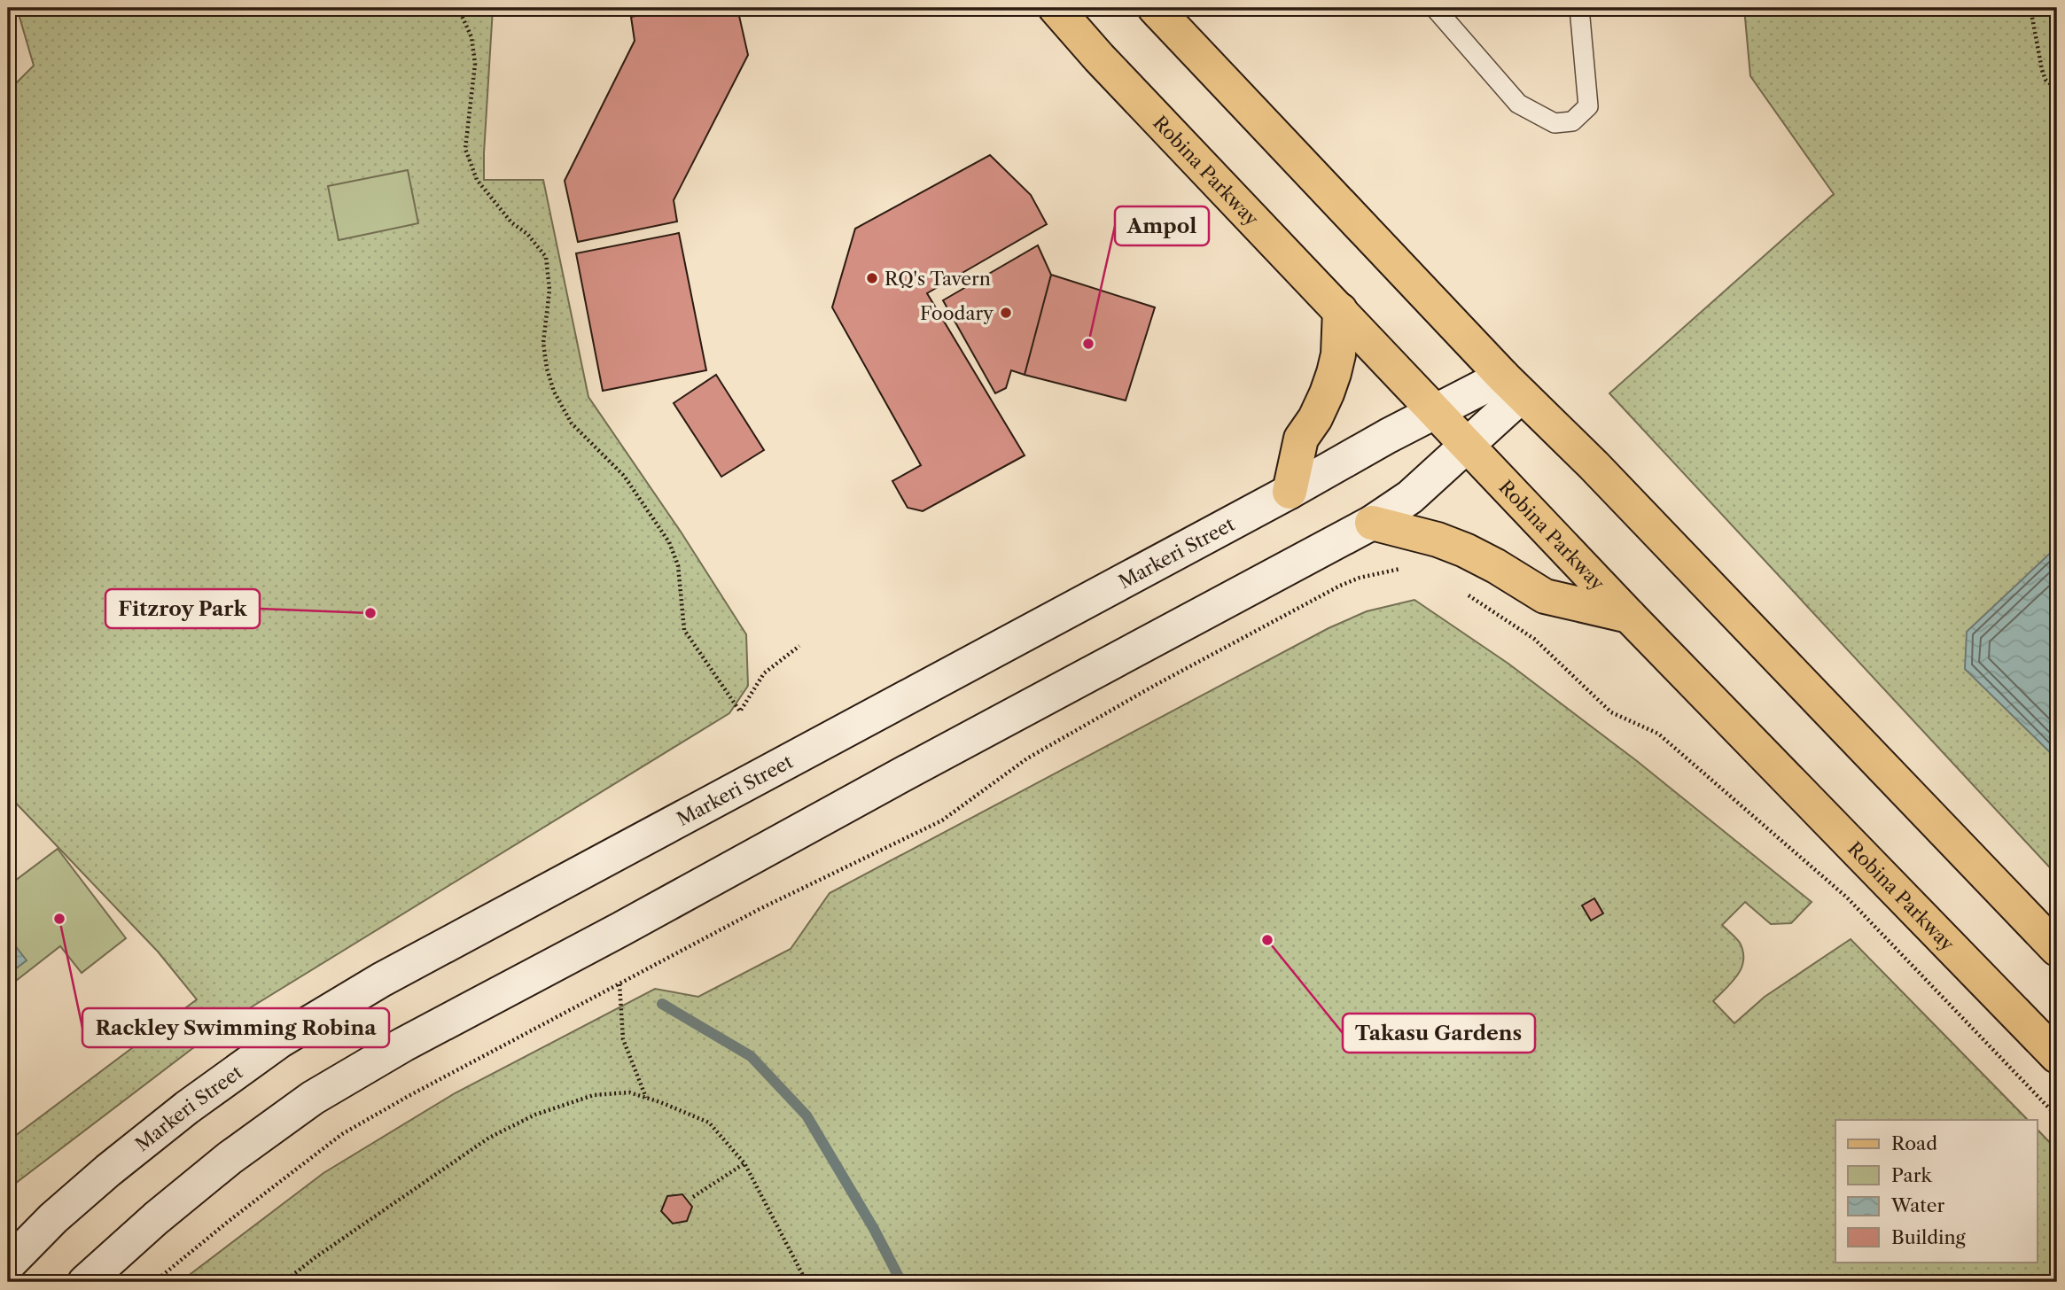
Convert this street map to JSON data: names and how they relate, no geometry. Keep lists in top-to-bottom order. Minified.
{"streets":{"main road":["Robina Parkway","Markeri Street"]},"crossings":[["Robina Parkway","Markeri Street"]],"places":["RQ's Tavern","Foodary","Ampol","Fitzroy Park","Rackley Swimming Robina","Takasu Gardens"],"legend":["Road","Park","Water","Building"]}
